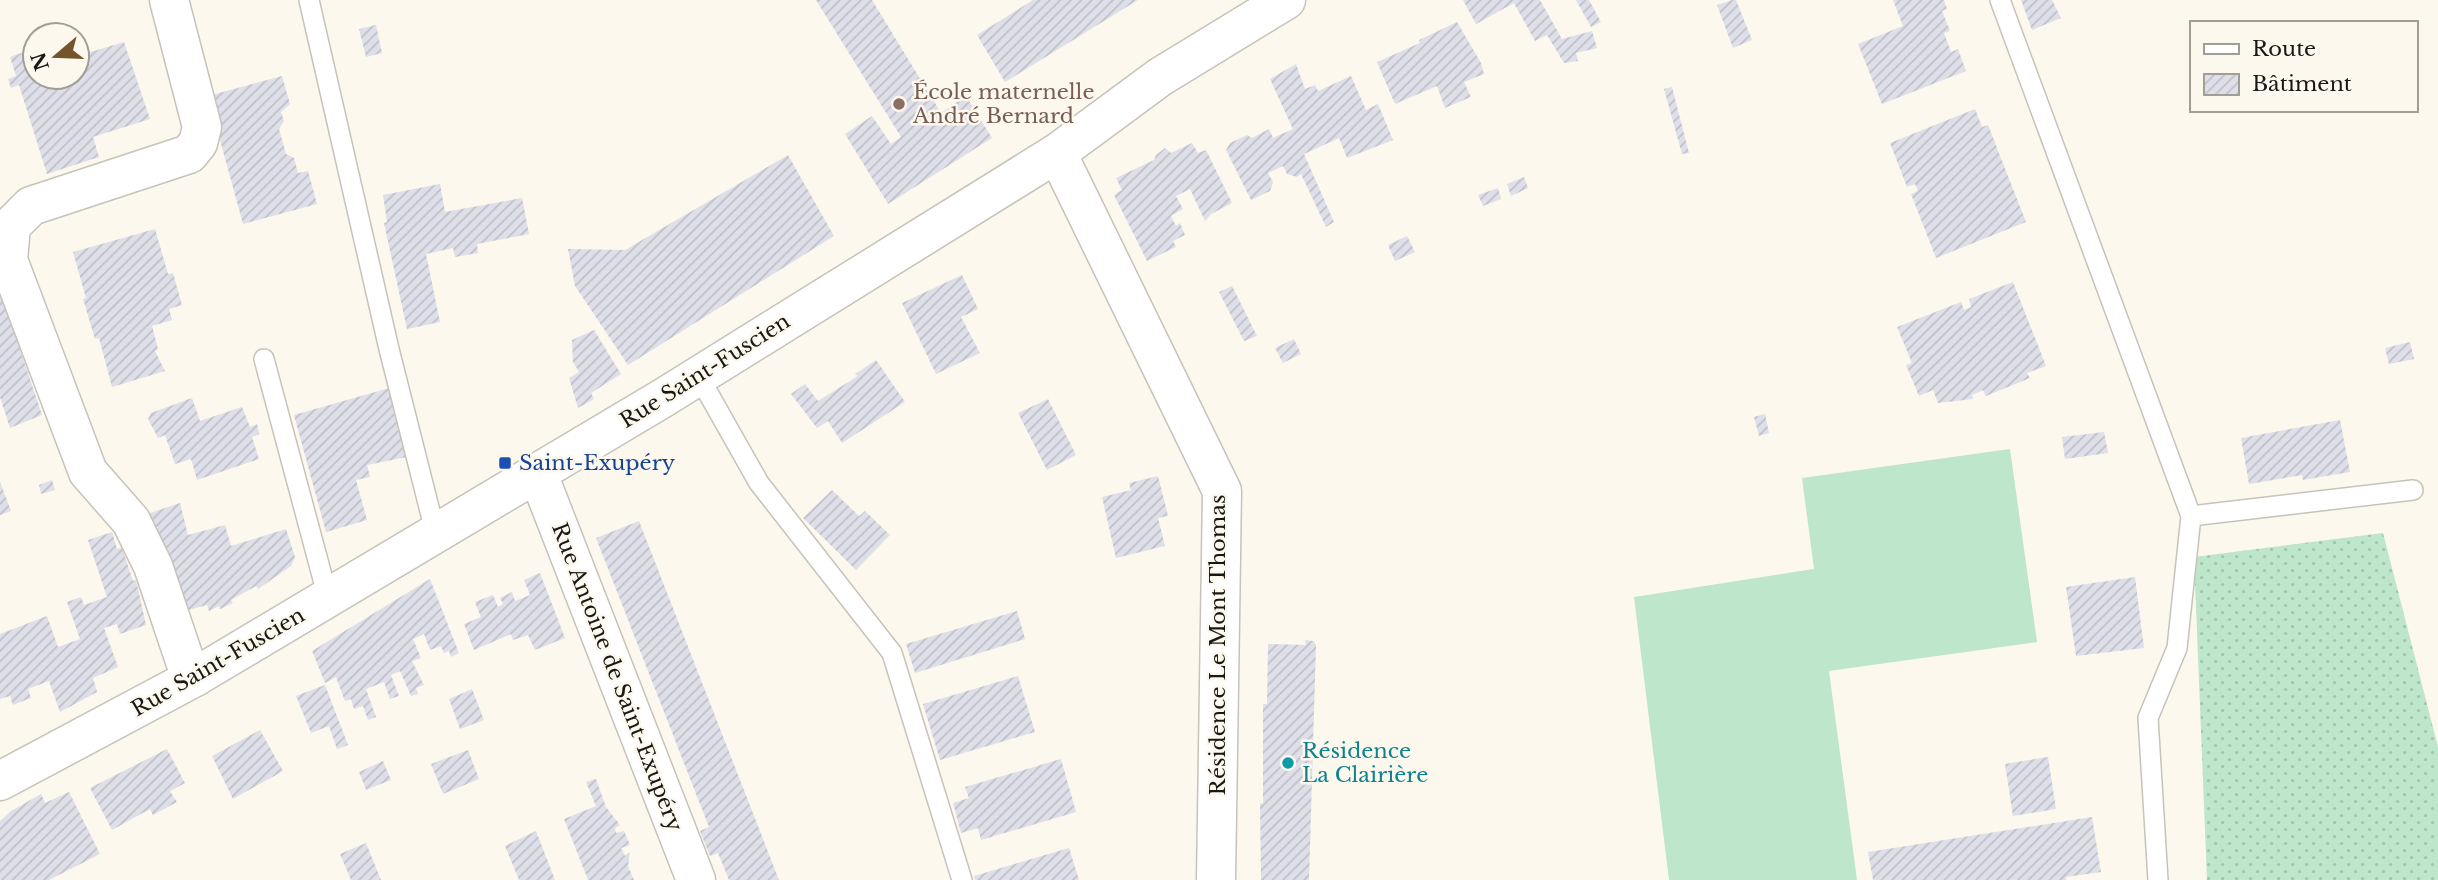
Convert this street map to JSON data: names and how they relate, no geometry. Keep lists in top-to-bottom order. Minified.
{"streets":{"street":["Rue Saint-Fuscien","Résidence Le Mont Thomas","Rue Antoine de Saint-Exupéry"]},"crossings":[["Rue Saint-Fuscien","Résidence Le Mont Thomas"],["Rue Saint-Fuscien","Rue Antoine de Saint-Exupéry"]],"places":{"other":["École maternelle André Bernard","Résidence La Clairière"],"transit":["Saint-Exupéry"]},"legend":["Route","Bâtiment"],"north":"left"}
